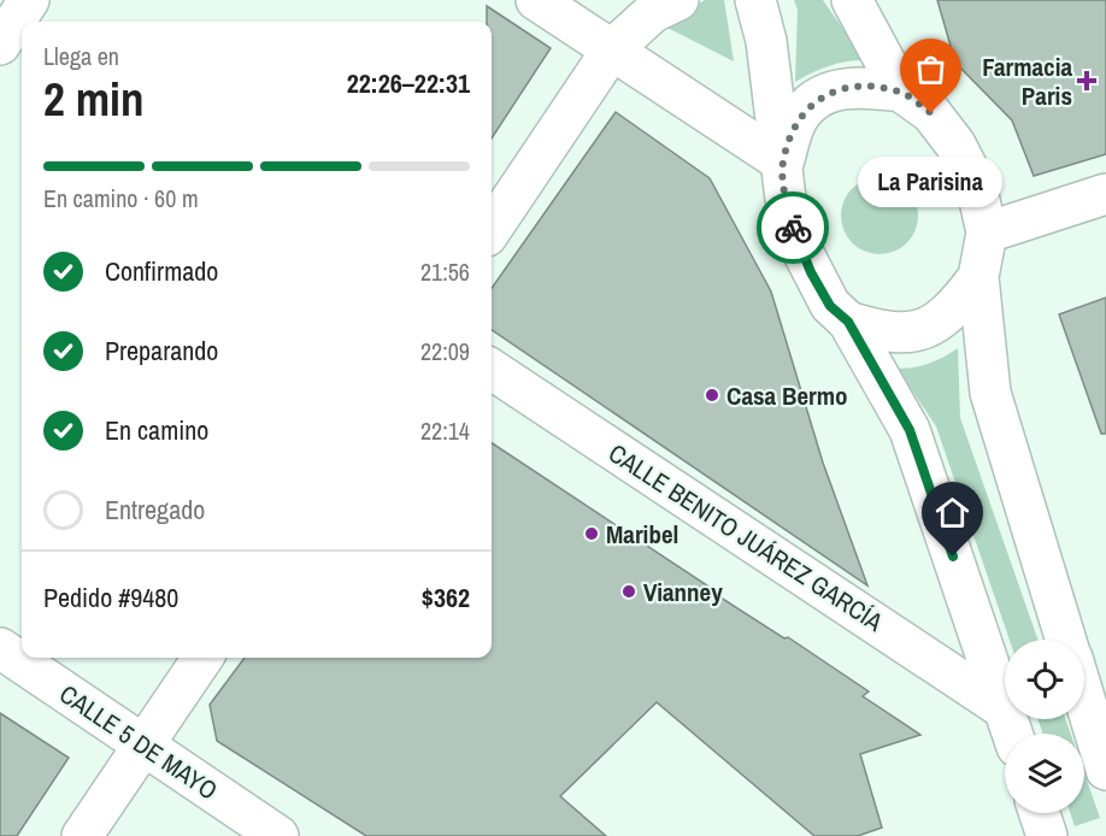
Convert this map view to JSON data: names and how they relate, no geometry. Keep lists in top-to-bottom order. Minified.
{"streets":{"main road":["CALLE BENITO JUÁREZ GARCÍA","CALLE 5 DE MAYO"]},"places":{"health":["Farmacia Paris"],"other":["La Parisina","Casa Bermo","Maribel","Vianney"]},"page":{"heading":["2 min","Llega en","22:26–22:31"],"panel":["Pedido #9480","$362"],"bar":"En camino · 60 m","bubble":"La Parisina","list":[["Confirmado","21:56"],["Preparando","22:09"],["En camino","22:14"],"Entregado"]}}
